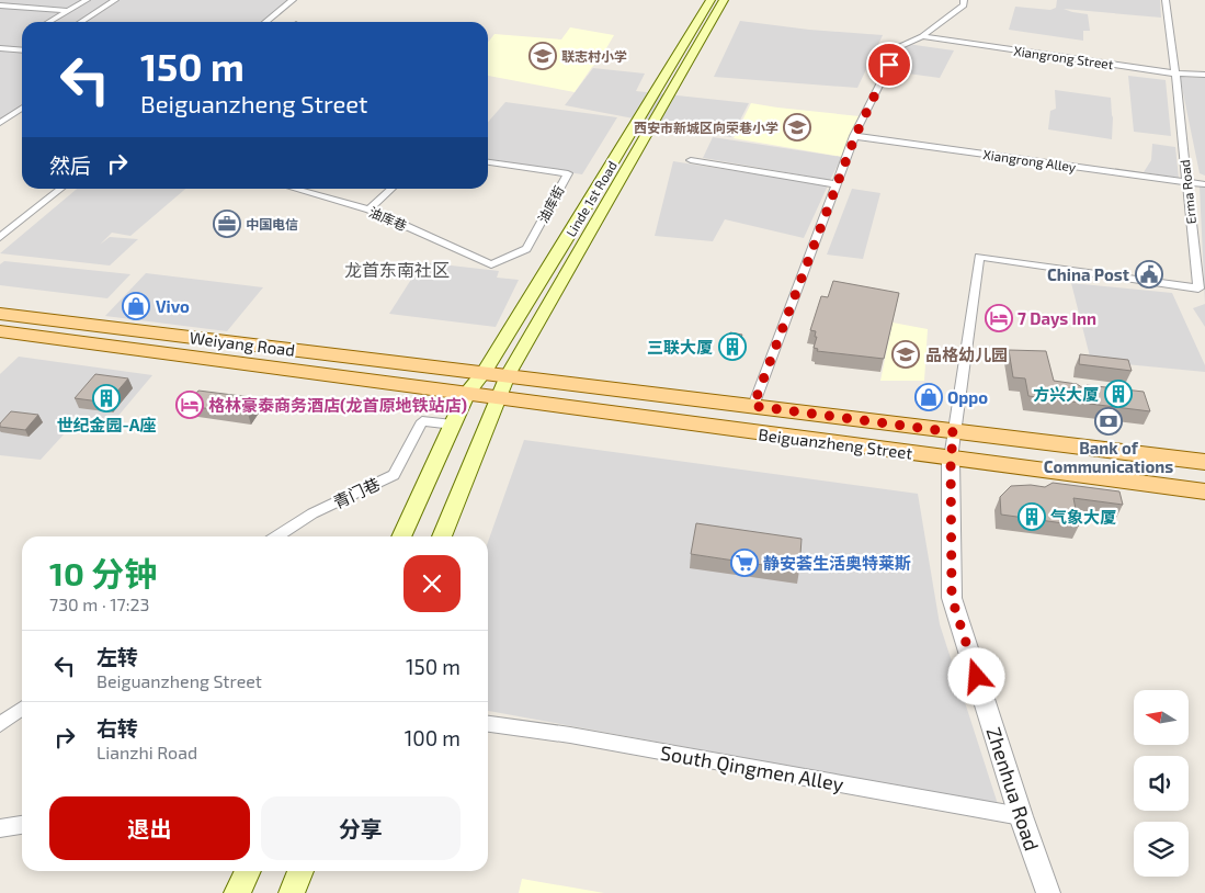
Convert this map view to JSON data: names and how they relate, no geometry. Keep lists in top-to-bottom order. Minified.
{"streets":{"main road":["Linde 1st Road","Weiyang Road","Beiguanzheng Street"],"street":["Xiangrong Street","Xiangrong Alley","Erma Road","油库街","油库巷","青门巷","South Qingmen Alley","Zhenhua Road"]},"crossings":[["Xiangrong Street","Erma Road"],["Xiangrong Alley","Erma Road"],["Erma Road","Beiguanzheng Street"],["Erma Road","Zhenhua Road"],["Linde 1st Road","Weiyang Road"],["Linde 1st Road","Beiguanzheng Street"],["Linde 1st Road","青门巷"],["油库街","油库巷"],["Weiyang Road","Beiguanzheng Street"],["Beiguanzheng Street","Zhenhua Road"],["South Qingmen Alley","Zhenhua Road"]],"districts":["龙首东南社区"],"places":{"school or university":["联志村小学","西安市新城区向荣巷小学","品格幼儿园"],"office":["中国电信"],"public building":["China Post"],"shop":["Vivo","Oppo"],"hotel":["7 Days Inn","格林豪泰商务酒店(龙首原地铁站店)"],"building":["三联大厦","方兴大厦","世纪金园-A座","气象大厦"],"bank":["Bank of Communications"],"supermarket":["静安荟生活奥特莱斯"]},"north":"left","page":{"turn":["150 m","Beiguanzheng Street"],"then":"然后","heading":["10 分钟","730 m · 17:23"],"list":[{"name":"左转","note":"Beiguanzheng Street","value":"150 m"},{"name":"右转","note":"Lianzhi Road","value":"100 m"}],"buttons":["退出","分享"]}}
